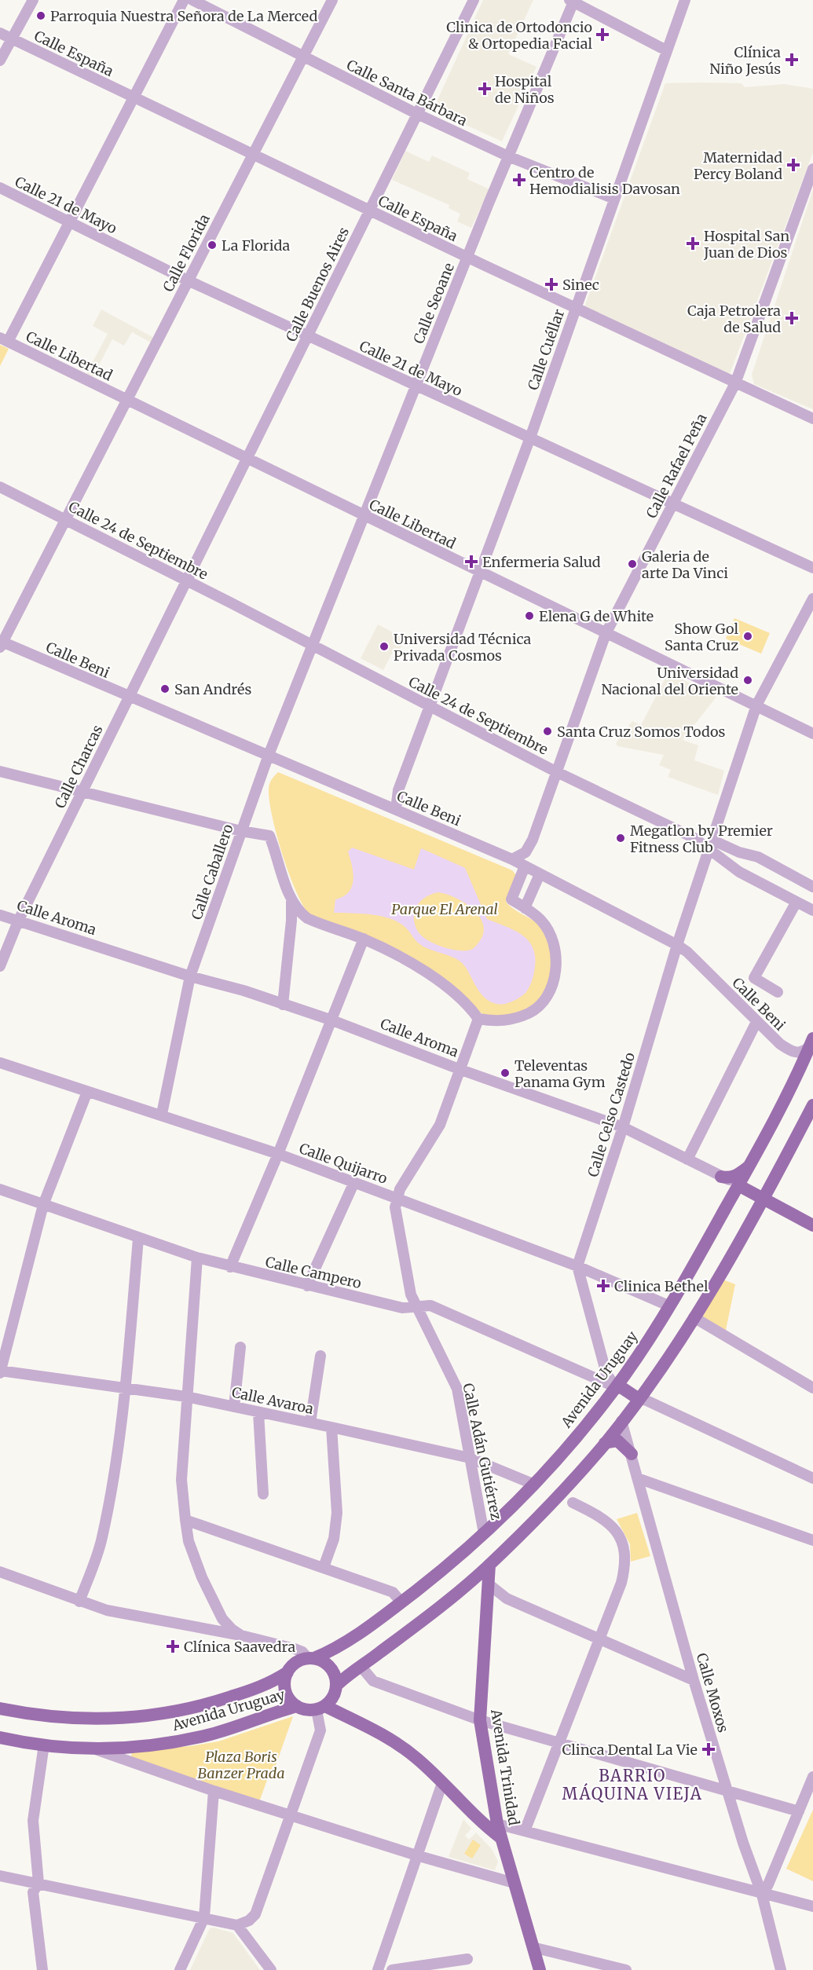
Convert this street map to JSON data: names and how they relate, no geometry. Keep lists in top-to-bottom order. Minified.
{"streets":{"main road":["Calle Aroma","Avenida Uruguay","Avenida Trinidad"],"street":["Calle España","Calle Santa Bárbara","Calle 21 de Mayo","Calle Florida","Calle Buenos Aires","Calle Seoane","Calle Cuéllar","Calle Libertad","Calle Rafael Peña","Calle 24 de Septiembre","Calle Beni","Calle Charcas","Calle Caballero","Calle Celso Castedo","Calle Quijarro","Calle Campero","Calle Avaroa","Calle Adán Gutiérrez","Calle Moxos"]},"crossings":[["Calle España","Calle Florida"],["Calle España","Calle Buenos Aires"],["Calle España","Calle Seoane"],["Calle España","Calle Cuéllar"],["Calle España","Calle Rafael Peña"],["Calle Santa Bárbara","Calle Florida"],["Calle Santa Bárbara","Calle Buenos Aires"],["Calle Santa Bárbara","Calle Seoane"],["Calle Santa Bárbara","Calle Cuéllar"],["Calle 21 de Mayo","Calle Florida"],["Calle 21 de Mayo","Calle Buenos Aires"],["Calle 21 de Mayo","Calle Seoane"],["Calle 21 de Mayo","Calle Cuéllar"],["Calle 21 de Mayo","Calle Rafael Peña"],["Calle Florida","Calle Libertad"],["Calle Florida","Calle 24 de Septiembre"],["Calle Florida","Calle Beni"],["Calle Buenos Aires","Calle Libertad"],["Calle Buenos Aires","Calle 24 de Septiembre"],["Calle Buenos Aires","Calle Charcas"],["Calle Seoane","Calle Libertad"],["Calle Seoane","Calle 24 de Septiembre"],["Calle Seoane","Calle Caballero"],["Calle Cuéllar","Calle Libertad"],["Calle Cuéllar","Calle 24 de Septiembre"],["Calle Cuéllar","Calle Beni"],["Calle Libertad","Calle Rafael Peña"],["Calle Libertad","Calle Celso Castedo"],["Calle Rafael Peña","Calle 24 de Septiembre"],["Calle 24 de Septiembre","Calle Charcas"],["Calle 24 de Septiembre","Calle Caballero"],["Calle 24 de Septiembre","Calle Celso Castedo"],["Calle Beni","Calle Charcas"],["Calle Beni","Calle Caballero"],["Calle Beni","Calle Celso Castedo"],["Calle Beni","Avenida Uruguay"],["Calle Charcas","Calle Aroma"],["Calle Caballero","Calle Aroma"],["Calle Caballero","Calle Quijarro"],["Calle Aroma","Calle Celso Castedo"],["Calle Aroma","Avenida Uruguay"],["Calle Aroma","Calle Adán Gutiérrez"],["Calle Celso Castedo","Calle Quijarro"],["Calle Quijarro","Avenida Uruguay"],["Calle Quijarro","Calle Adán Gutiérrez"],["Calle Campero","Avenida Uruguay"],["Calle Campero","Calle Adán Gutiérrez"],["Avenida Uruguay","Calle Avaroa"],["Avenida Uruguay","Calle Adán Gutiérrez"],["Calle Avaroa","Calle Adán Gutiérrez"]],"districts":["BARRIO MÁQUINA VIEJA"],"parks":["Parque El Arenal","Plaza Boris Banzer Prada"],"places":{"other":["Parroquia Nuestra Señora de La Merced","La Florida","Galeria de arte Da Vinci","Elena G de White","Show Gol Santa Cruz","Universidad Técnica Privada Cosmos","Universidad Nacional del Oriente","San Andrés","Santa Cruz Somos Todos","Megatlon by Premier Fitness Club","Televentas Panama Gym"],"health":["Clinica de Ortodoncio & Ortopedia Facial","Clínica Niño Jesús","Hospital de Niños","Maternidad Percy Boland","Centro de Hemodialisis Davosan","Hospital San Juan de Dios","Sinec","Caja Petrolera de Salud","Enfermeria Salud","Clinica Bethel","Clínica Saavedra","Clinca Dental La Vie"]}}
